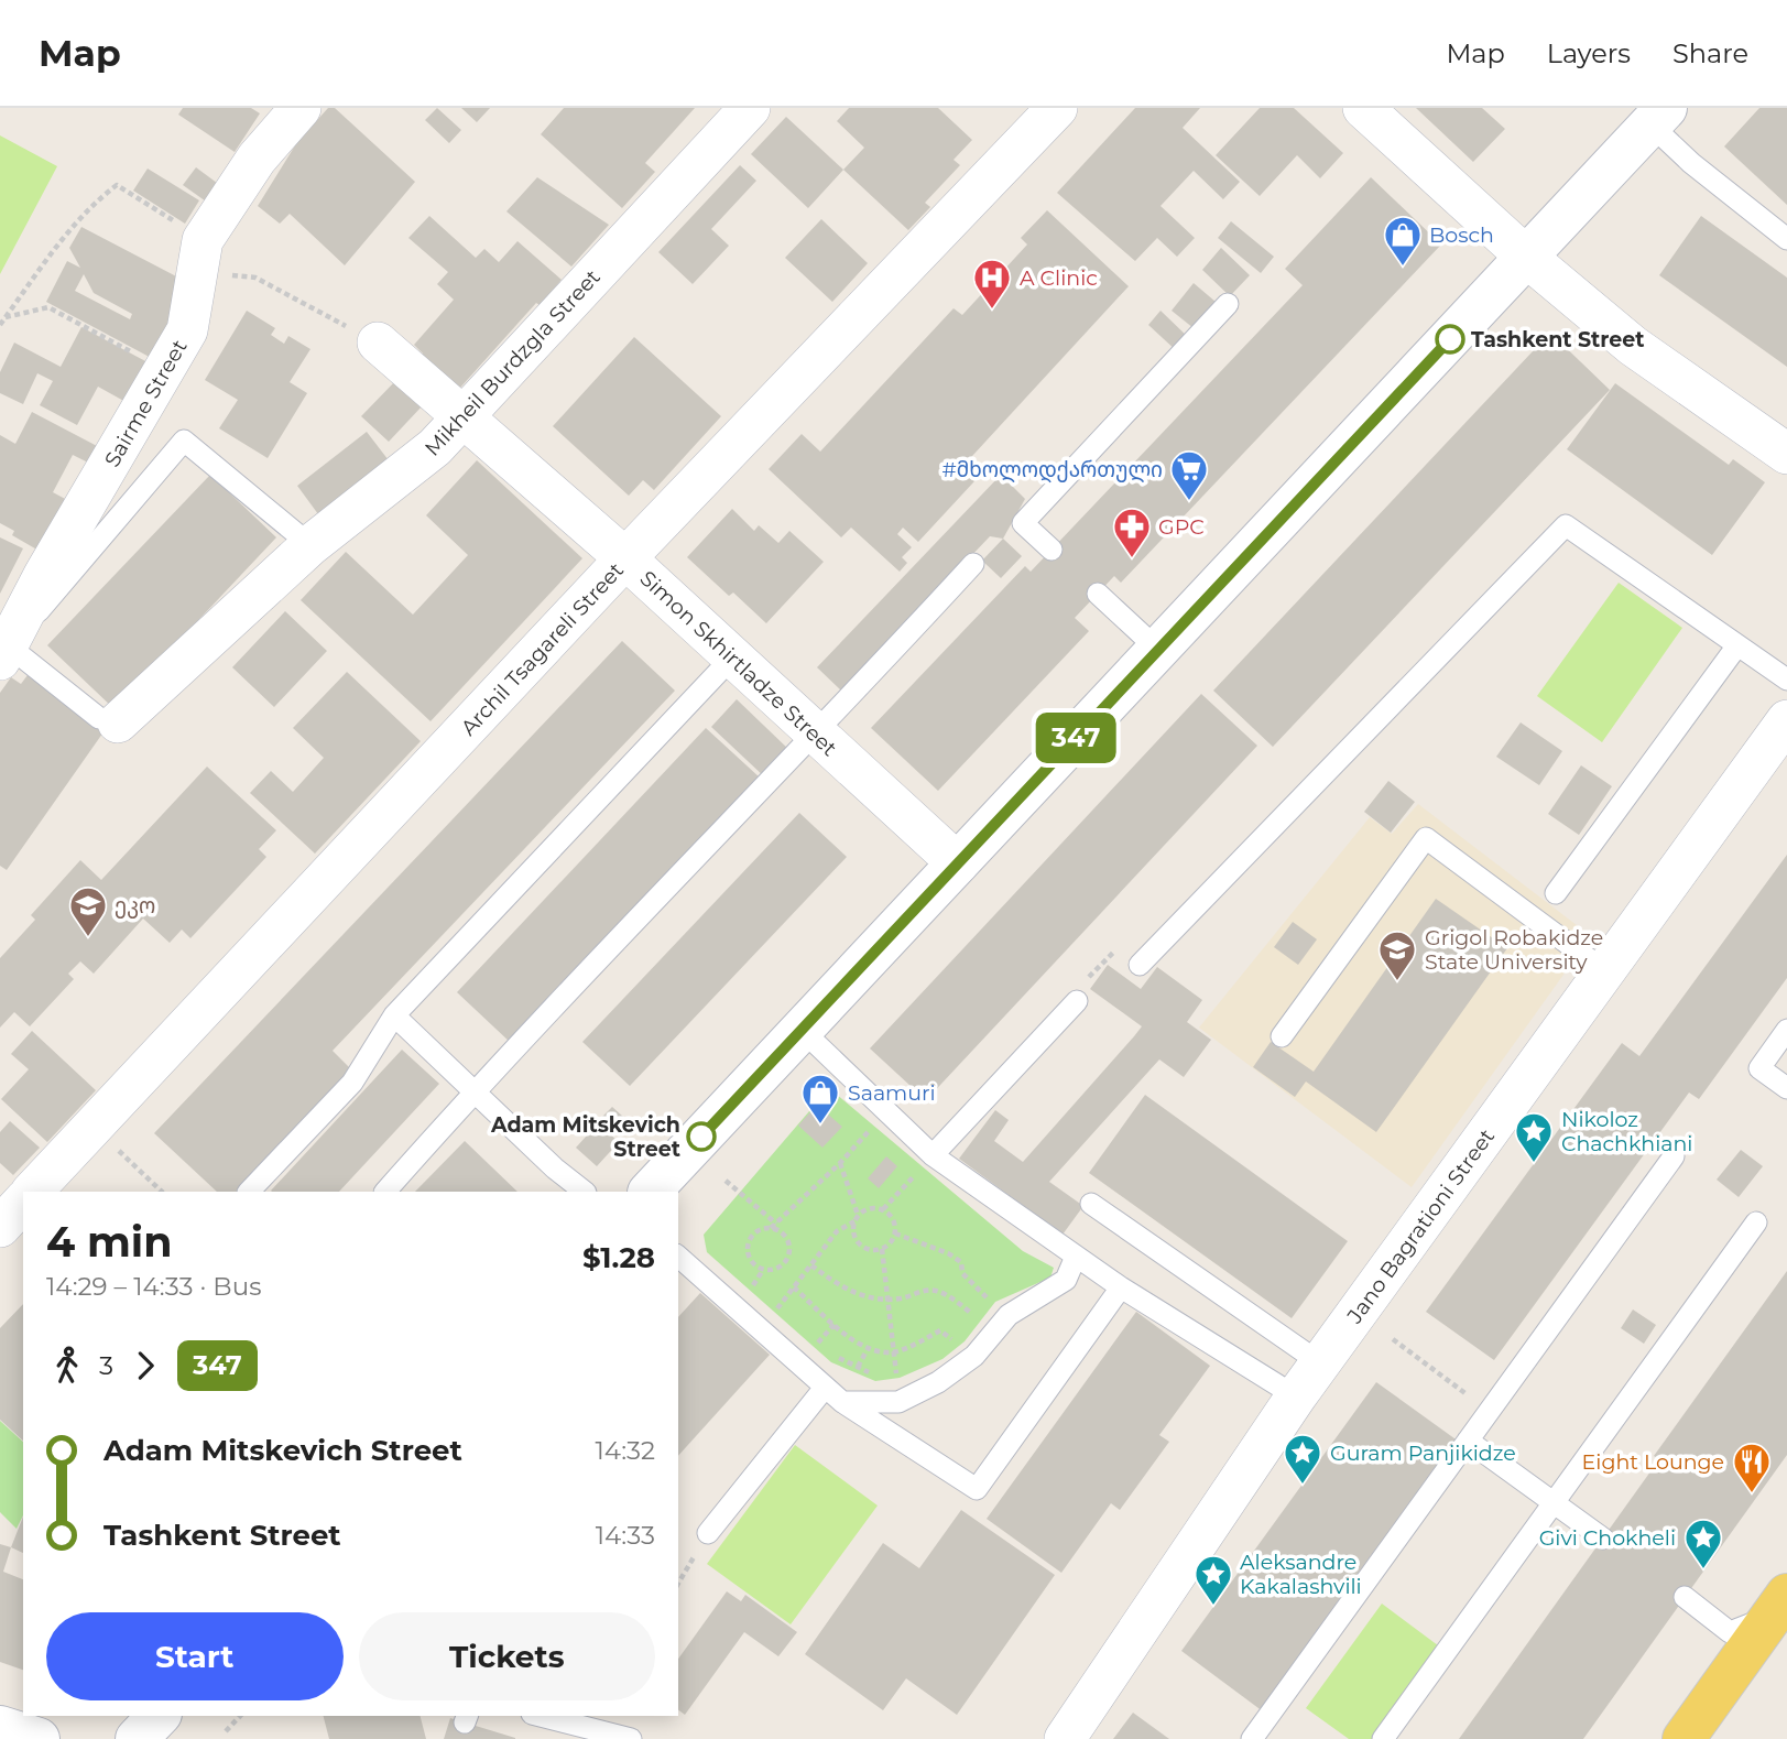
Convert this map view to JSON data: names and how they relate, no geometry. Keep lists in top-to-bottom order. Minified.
{"streets":{"street":["Mikheil Burdzgla Street","Sairme Street","Archil Tsagareli Street","Simon Skhirtladze Street","Jano Bagrationi Street"]},"crossings":[["Mikheil Burdzgla Street","Simon Skhirtladze Street"],["Archil Tsagareli Street","Simon Skhirtladze Street"]],"places":{"shop":["Bosch","Saamuri"],"hospital":["A Clinic"],"other":["Tashkent Street","Adam Mitskevich Street"],"supermarket":["#მხოლოდქართული"],"pharmacy":["GPC"],"school or university":["ეკო","Grigol Robakidze State University"],"place":["Nikoloz Chachkhiani","Guram Panjikidze","Givi Chokheli","Aleksandre Kakalashvili"],"restaurant":["Eight Lounge"]},"lines":["bus line 347"],"page":{"header":"Map","nav":["Map","Layers","Share"],"on_map":"347","heading":["4 min","14:29 – 14:33 · Bus","$1.28"],"legs":["3","347"],"list":[{"name":"Adam Mitskevich Street","value":"14:32"},{"name":"Tashkent Street","value":"14:33"}],"buttons":["Start","Tickets"]}}
